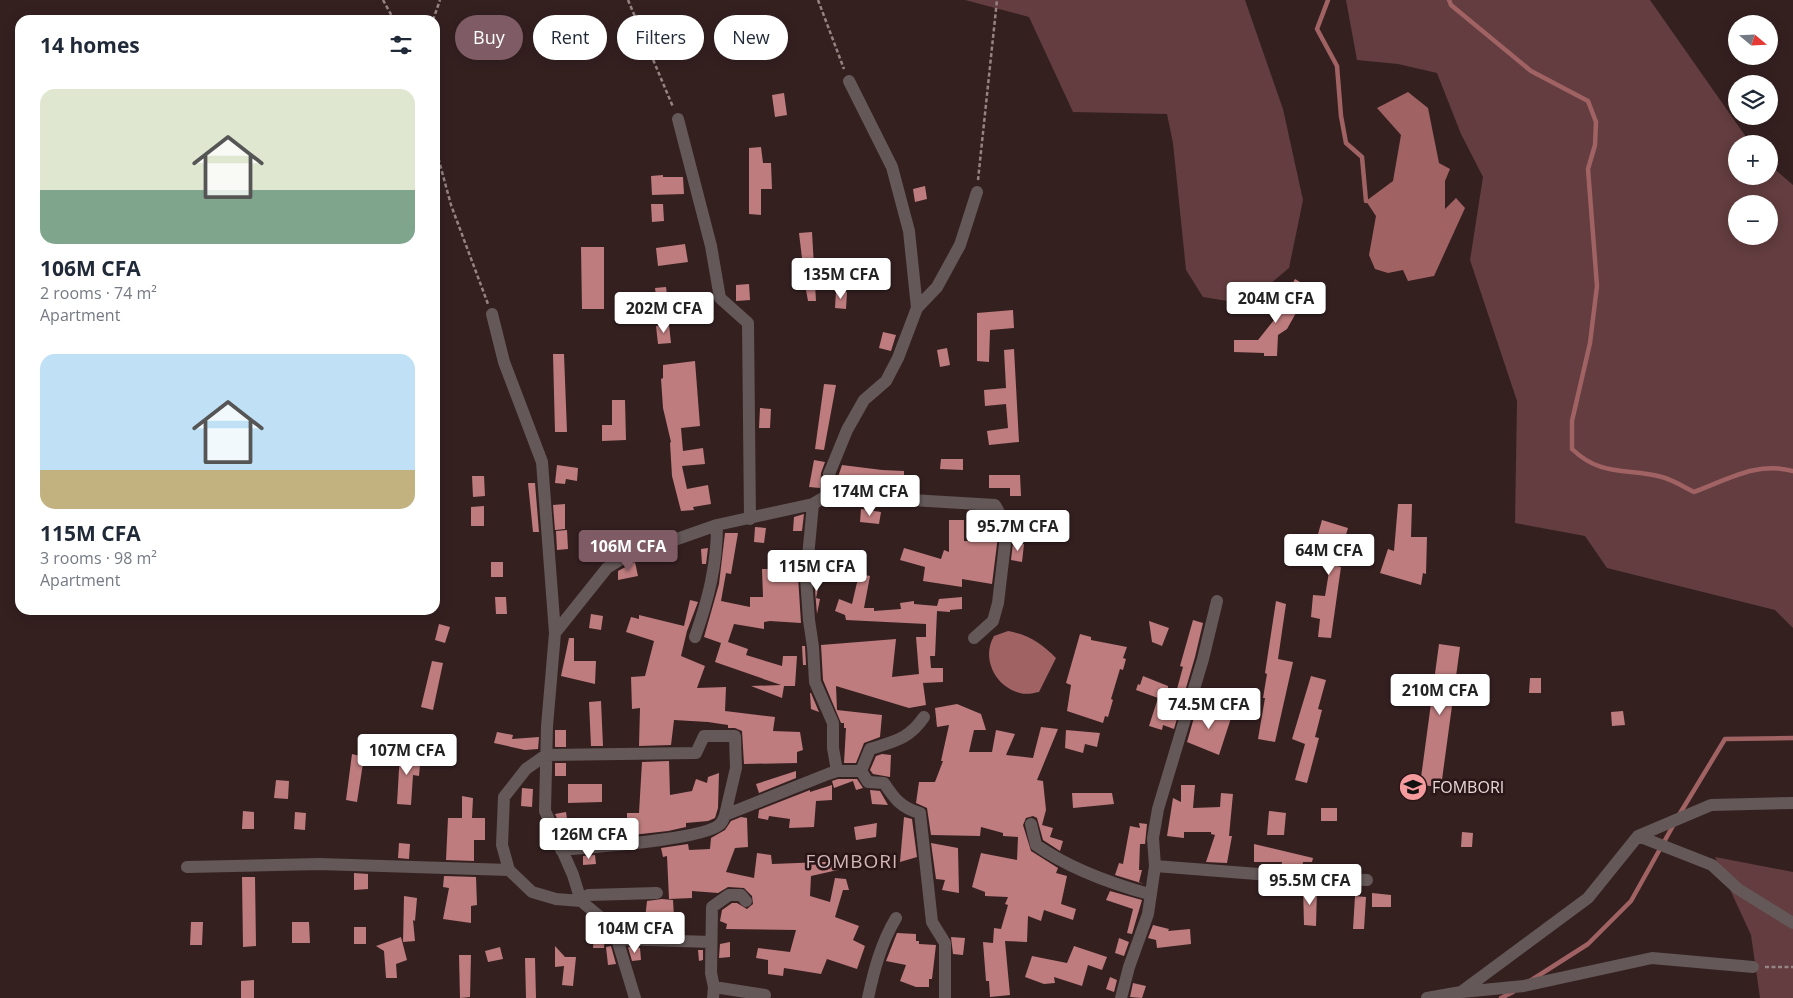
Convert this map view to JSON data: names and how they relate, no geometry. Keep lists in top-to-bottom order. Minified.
{"districts":["FOMBORI"],"places":{"school or university":["FOMBORI"]},"north":"right","page":{"map_buttons":["+","−"],"chip":["Buy","Rent","Filters","New"],"heading":"14 homes","list":[{"name":"106M CFA","note":"2 rooms · 74 m² · Apartment"},{"name":"115M CFA","note":"3 rooms · 98 m² · Apartment"}],"price":["135M CFA","204M CFA","202M CFA","174M CFA","95.7M CFA","106M CFA","64M CFA","115M CFA","210M CFA","74.5M CFA","107M CFA","126M CFA","95.5M CFA","104M CFA"]}}
